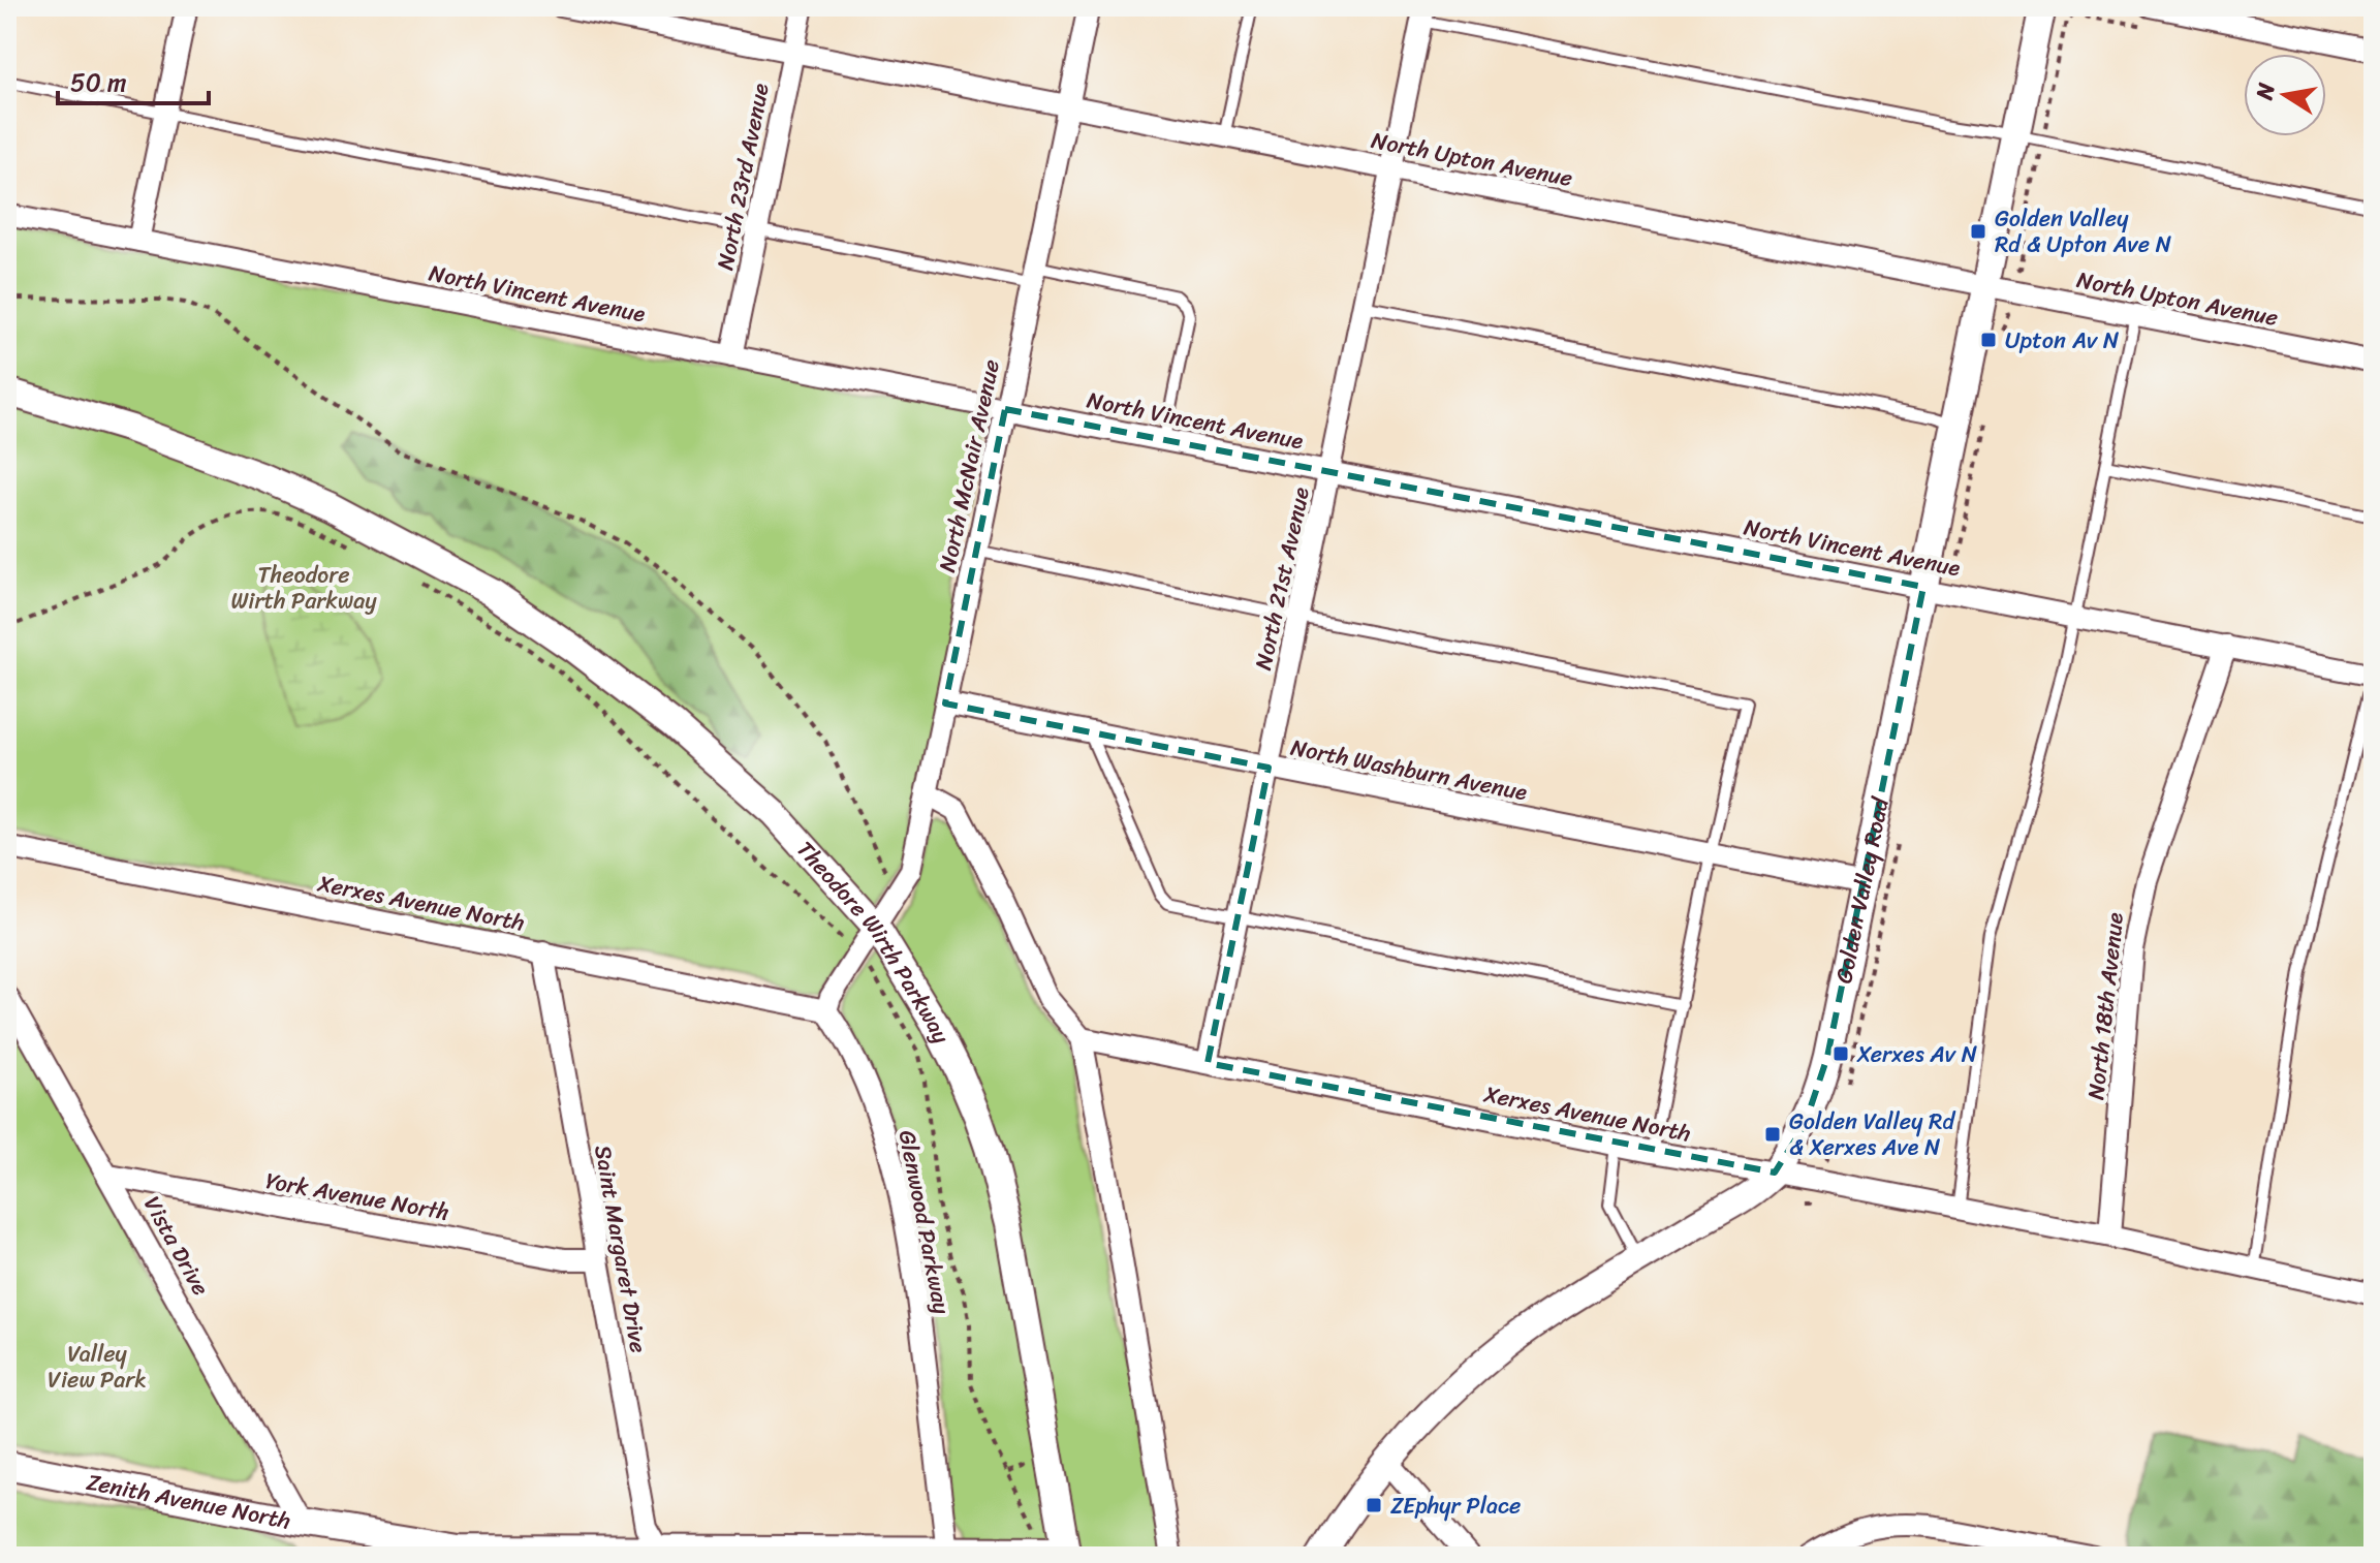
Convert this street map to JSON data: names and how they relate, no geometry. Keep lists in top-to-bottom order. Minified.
{"streets":{"street":["North Upton Avenue","North 23rd Avenue","North Vincent Avenue","North McNair Avenue","North 21st Avenue","North Washburn Avenue","Golden Valley Road","Xerxes Avenue North","Theodore Wirth Parkway","North 18th Avenue","York Avenue North","Glenwood Parkway","Vista Drive","Saint Margaret Drive","Zenith Avenue North"]},"crossings":[["North Upton Avenue","North 23rd Avenue"],["North Upton Avenue","North McNair Avenue"],["North Upton Avenue","North 21st Avenue"],["North Upton Avenue","Golden Valley Road"],["North 23rd Avenue","North Vincent Avenue"],["North Vincent Avenue","North McNair Avenue"],["North Vincent Avenue","North 21st Avenue"],["North Vincent Avenue","Golden Valley Road"],["North Vincent Avenue","North 18th Avenue"],["North McNair Avenue","North Washburn Avenue"],["North McNair Avenue","Theodore Wirth Parkway"],["North 21st Avenue","North Washburn Avenue"],["North 21st Avenue","Xerxes Avenue North"],["North Washburn Avenue","Golden Valley Road"],["Golden Valley Road","Xerxes Avenue North"],["Xerxes Avenue North","North 18th Avenue"],["Xerxes Avenue North","Glenwood Parkway"],["Xerxes Avenue North","Saint Margaret Drive"],["Theodore Wirth Parkway","Zenith Avenue North"],["York Avenue North","Vista Drive"],["York Avenue North","Saint Margaret Drive"],["Glenwood Parkway","Zenith Avenue North"],["Vista Drive","Zenith Avenue North"],["Saint Margaret Drive","Zenith Avenue North"]],"parks":["Theodore Wirth Parkway","Valley View Park"],"places":{"transit":["Golden Valley Rd & Upton Ave N","Upton Av N","Xerxes Av N","Golden Valley Rd & Xerxes Ave N","ZEphyr Place"]},"scale_bar":"50 m","north":"left"}
